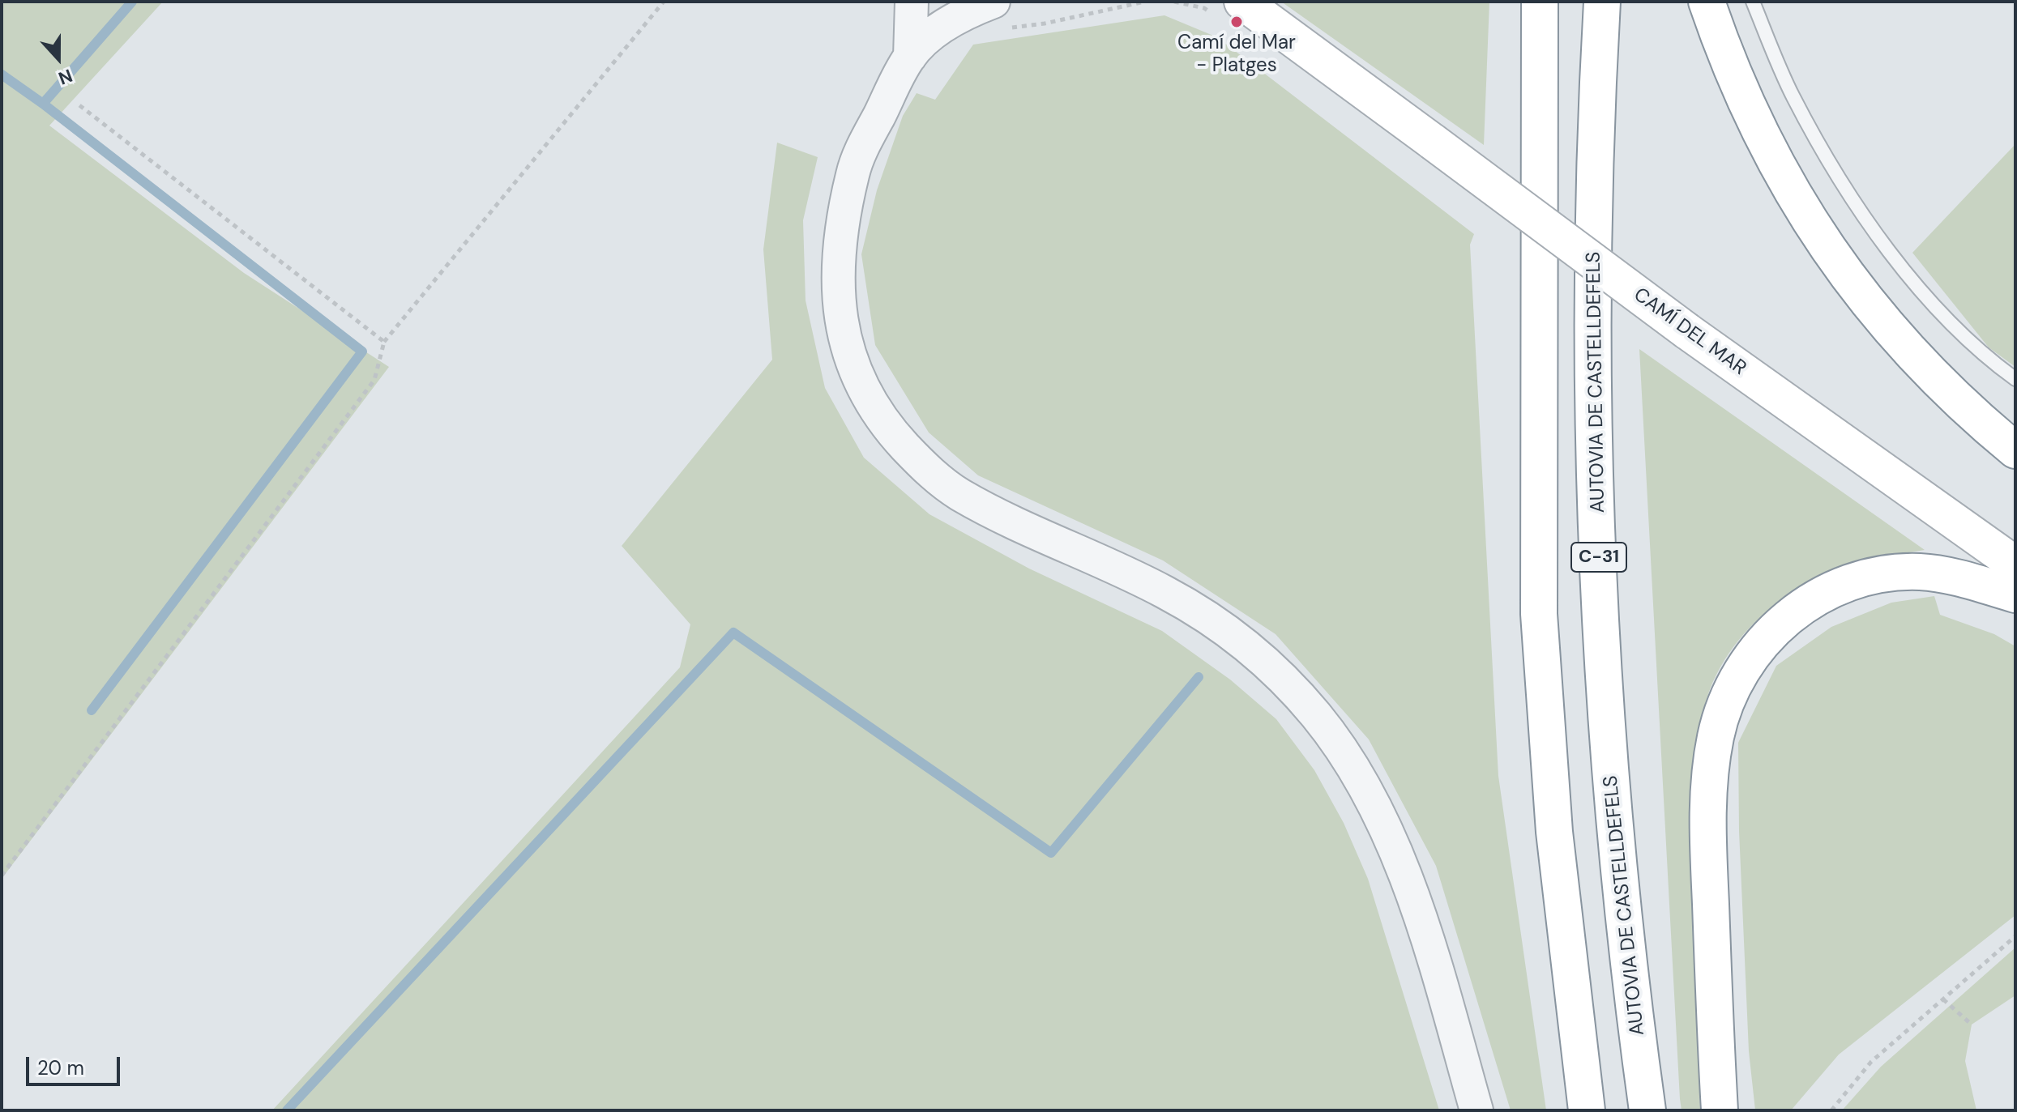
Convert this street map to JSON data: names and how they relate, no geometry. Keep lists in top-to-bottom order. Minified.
{"streets":{"main road":["CAMÍ DEL MAR","AUTOVIA DE CASTELLDEFELS","C-31"]},"places":["Camí del Mar - Platges"],"scale_bar":"20 m","north":"bottom"}
